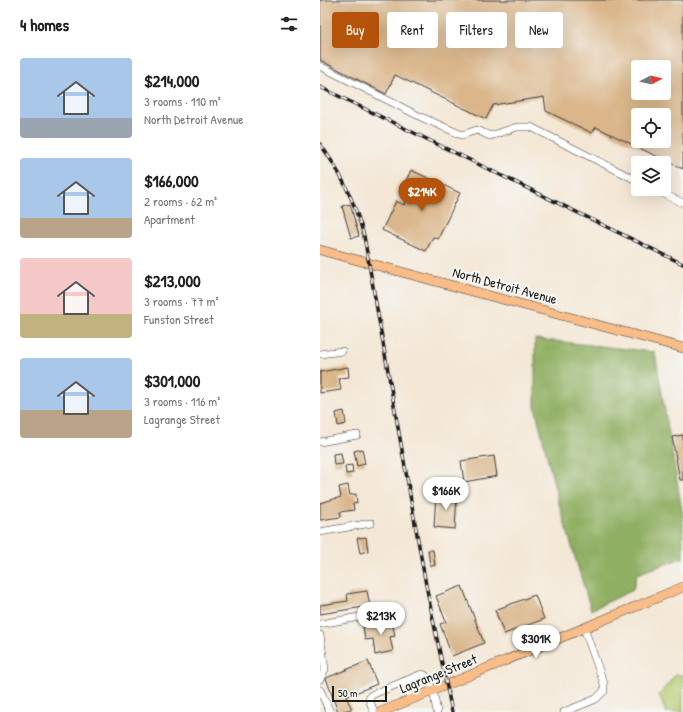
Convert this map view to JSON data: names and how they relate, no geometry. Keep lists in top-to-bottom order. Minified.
{"streets":{"main road":["North Detroit Avenue","Lagrange Street"]},"scale_bar":"50 m","north":"right","page":{"heading":"4 homes","chip":["Buy","Rent","Filters","New"],"list":[{"name":"$214,000","note":"3 rooms · 110 m² · North Detroit Avenue"},{"name":"$166,000","note":"2 rooms · 62 m² · Apartment"},{"name":"$213,000","note":"3 rooms · 77 m² · Funston Street"},{"name":"$301,000","note":"3 rooms · 116 m² · Lagrange Street"}],"price":["$214K","$166K","$213K","$301K"],"scale":"50 m"}}
